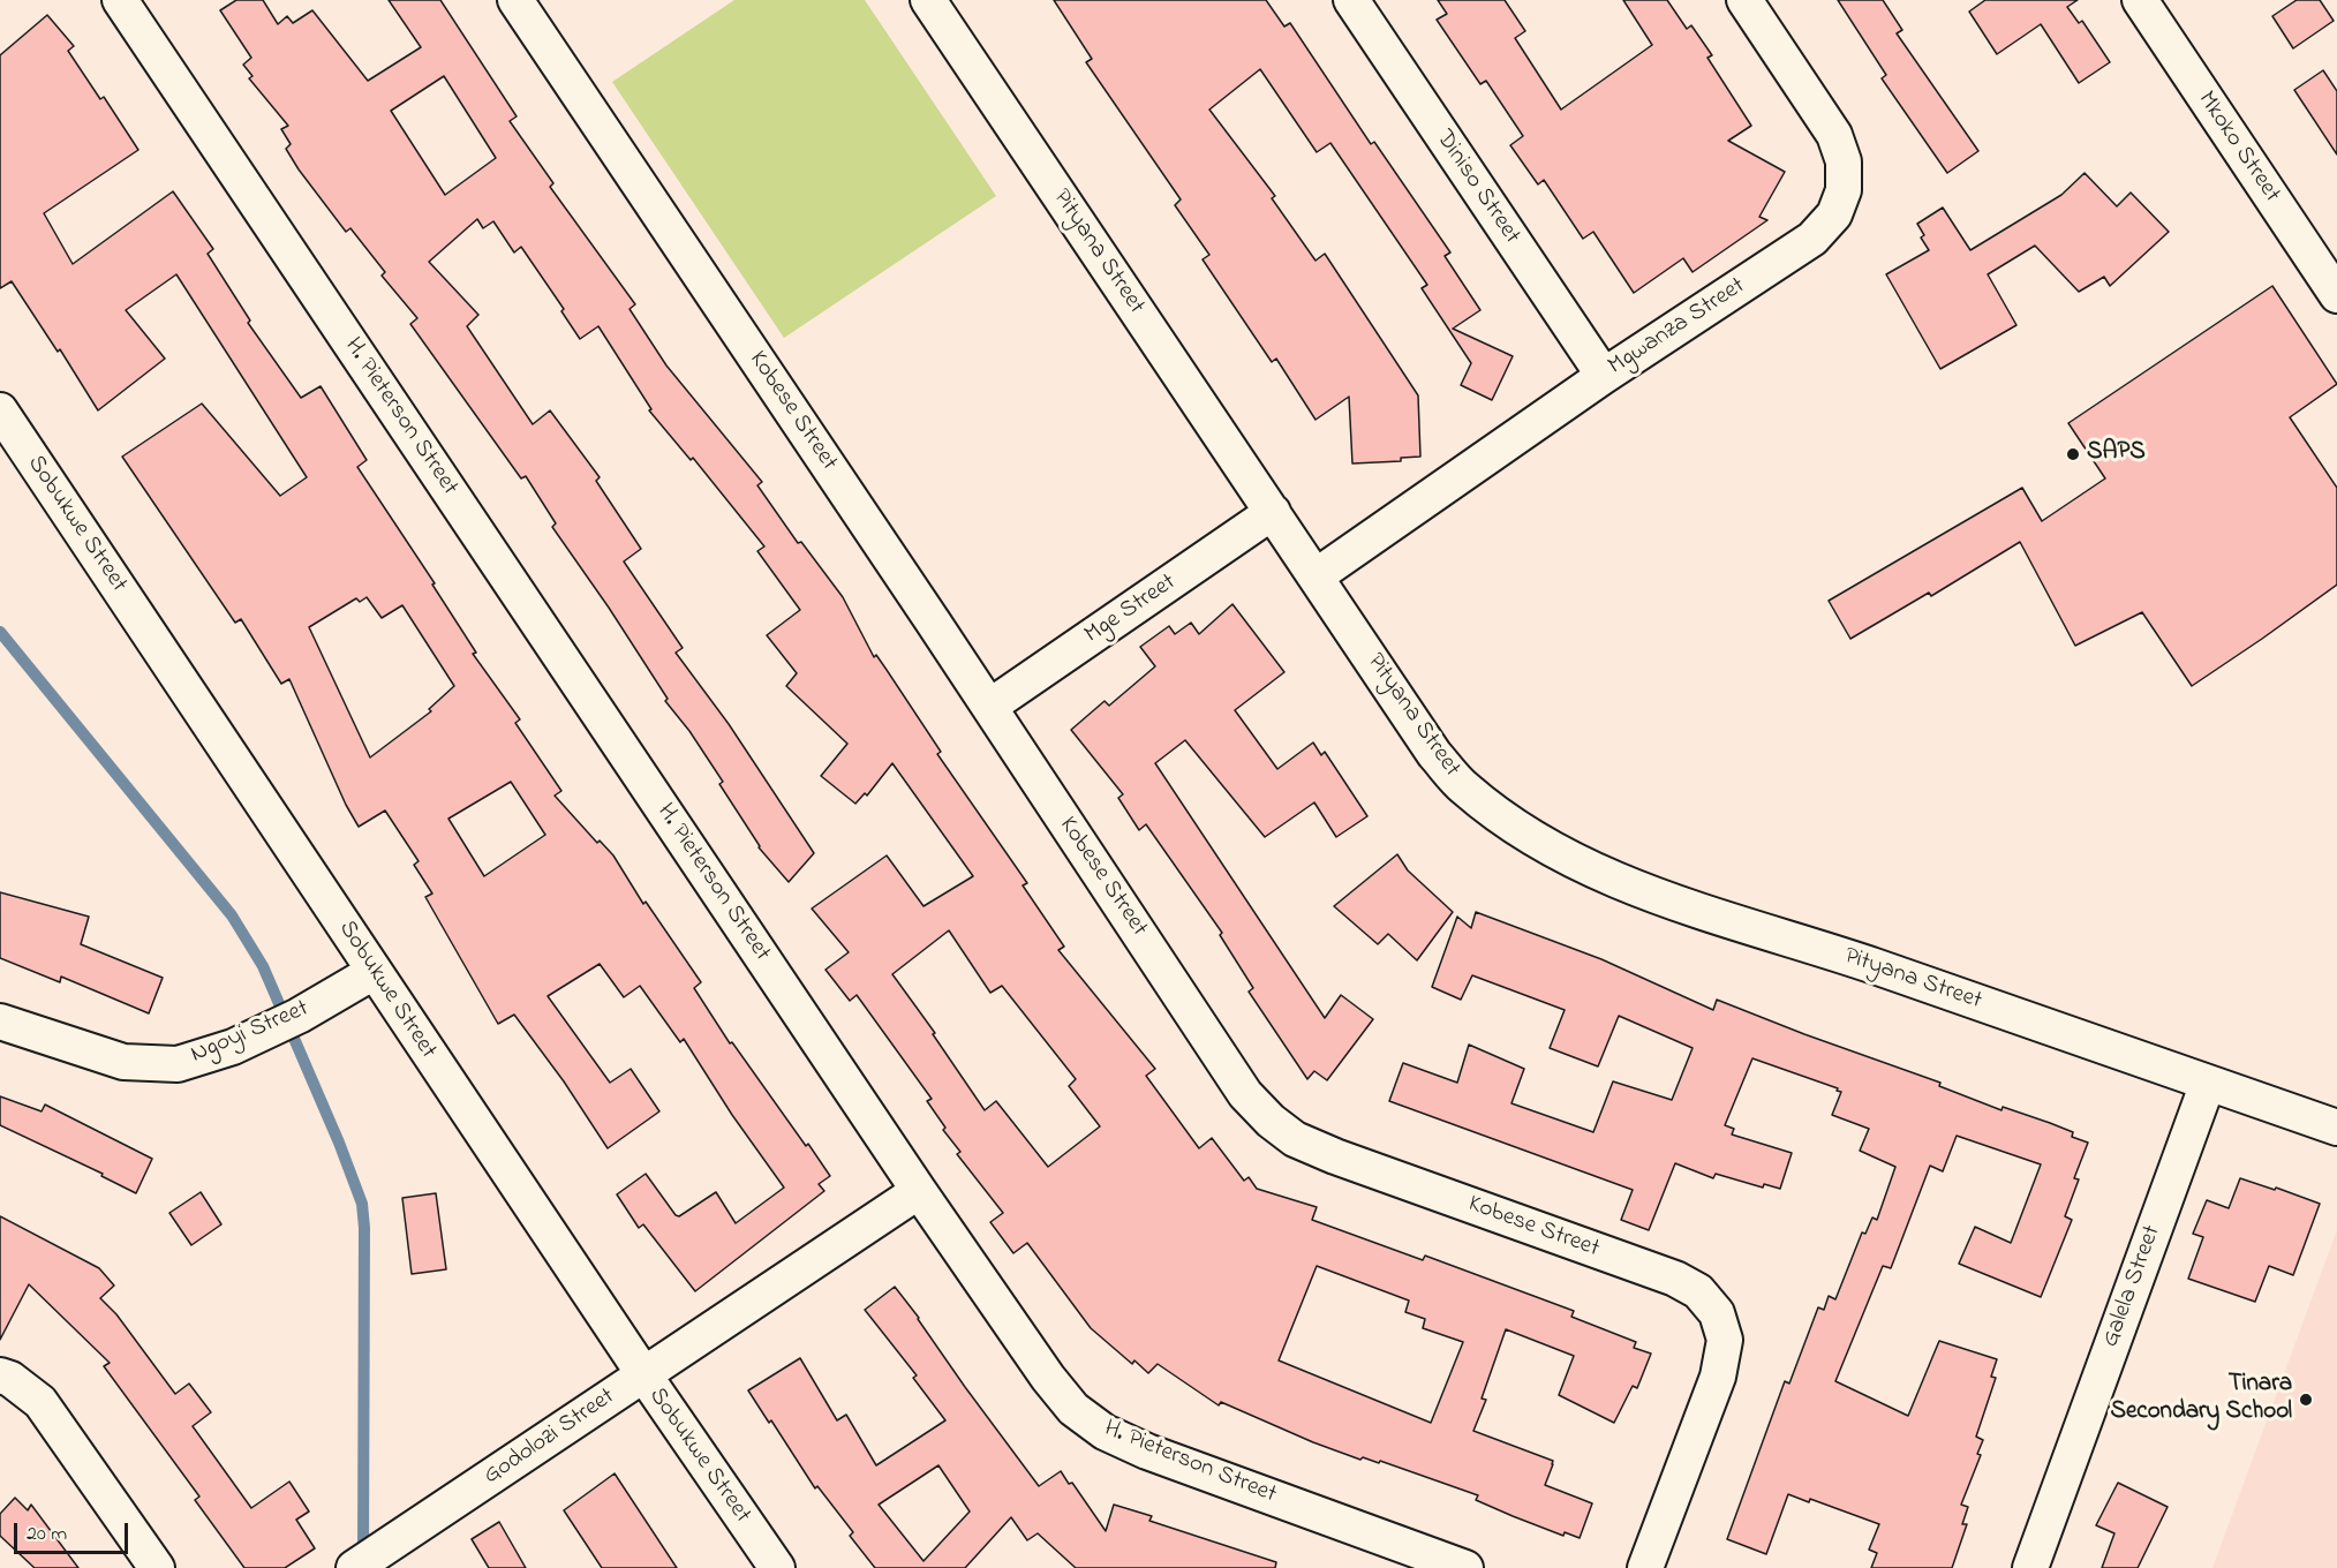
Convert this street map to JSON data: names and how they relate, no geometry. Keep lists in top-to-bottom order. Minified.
{"streets":{"street":["Mkoko Street","Diniso Street","Pityana Street","Mgwanza Street","Kobese Street","H. Pieterson Street","Sobukwe Street","Mge Street","Ngoyi Street","Galela Street","Godolozi Street"]},"crossings":[["Diniso Street","Mgwanza Street"],["Pityana Street","Mgwanza Street"],["Pityana Street","Mge Street"],["Pityana Street","Galela Street"],["Kobese Street","Mge Street"],["H. Pieterson Street","Godolozi Street"],["Sobukwe Street","Ngoyi Street"],["Sobukwe Street","Godolozi Street"]],"places":["SAPS","Tinara Secondary School"],"scale_bar":"20 m"}
